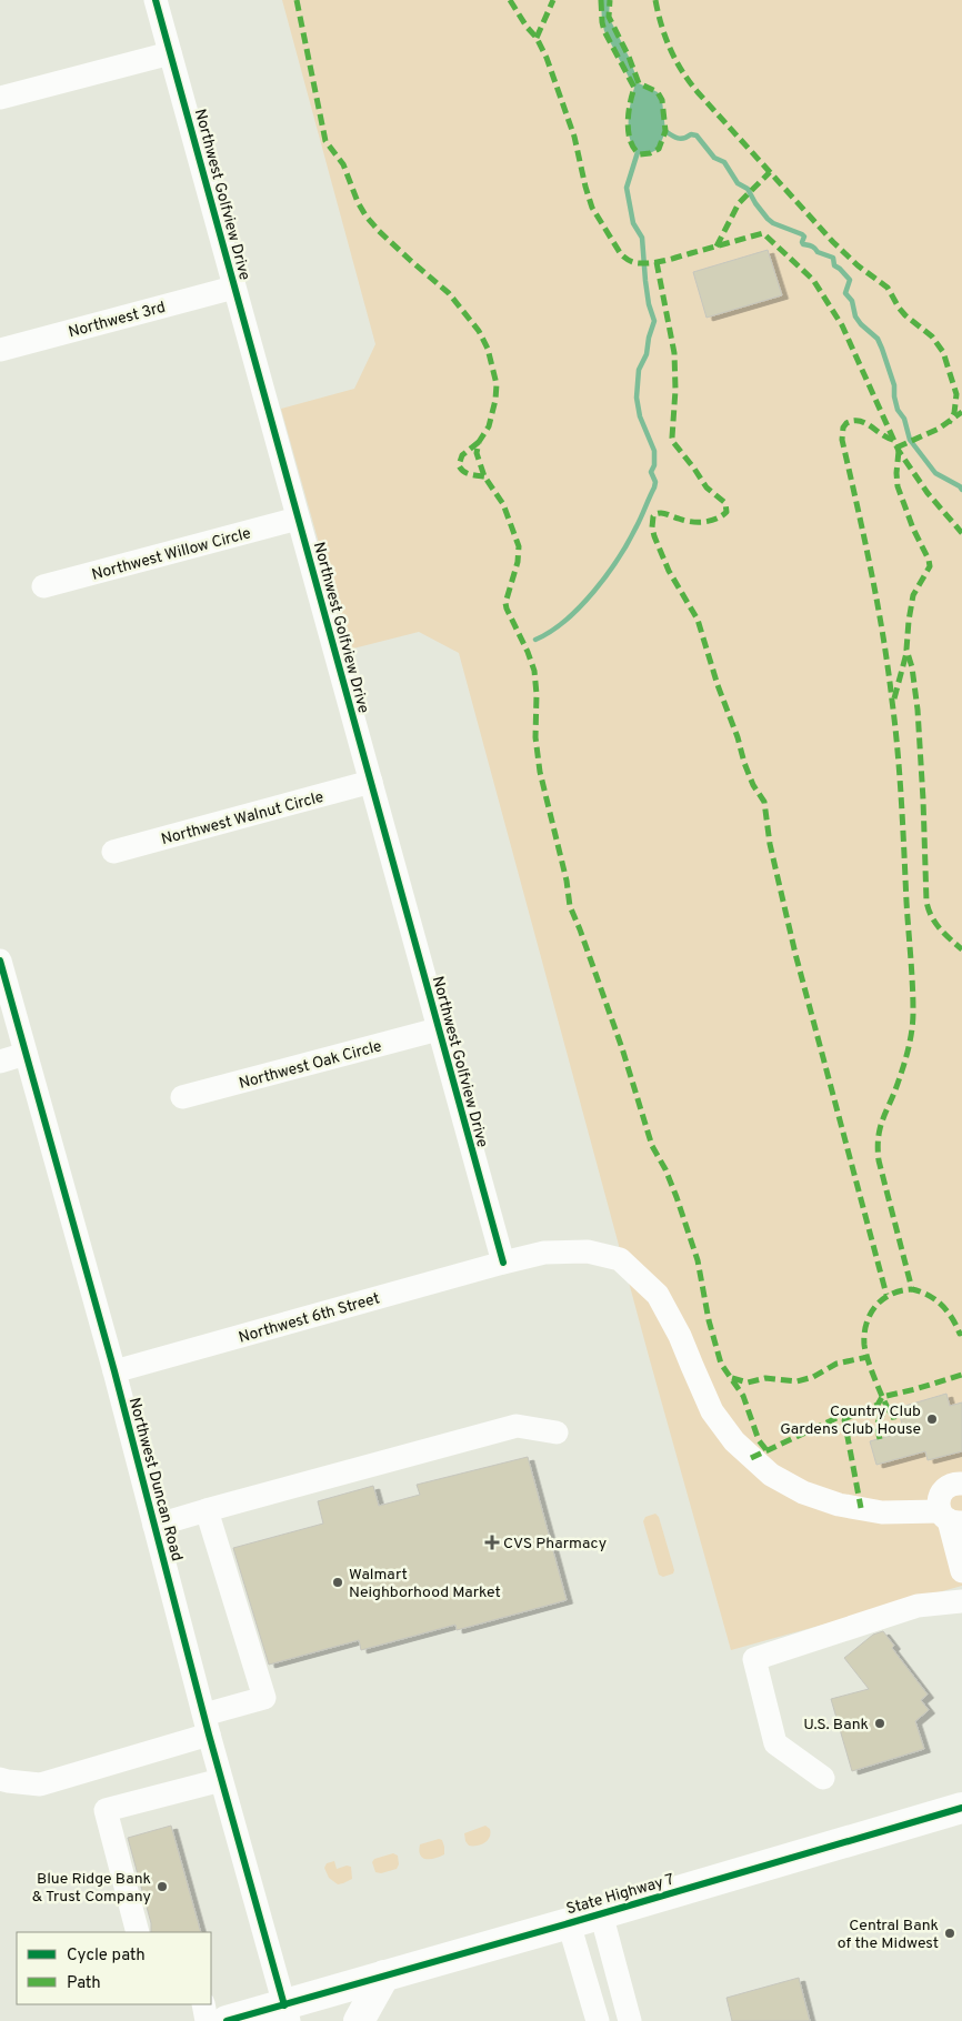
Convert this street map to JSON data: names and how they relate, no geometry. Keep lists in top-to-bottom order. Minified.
{"streets":{"main road":["State Highway 7"],"street":["Northwest Golfview Drive","Northwest 3rd","Northwest Willow Circle","Northwest Walnut Circle","Northwest Oak Circle","Northwest 6th Street","Northwest Duncan Road"]},"crossings":[["Northwest Golfview Drive","Northwest 3rd"],["Northwest Golfview Drive","Northwest Willow Circle"],["Northwest Golfview Drive","Northwest Walnut Circle"],["Northwest Golfview Drive","Northwest Oak Circle"],["Northwest Golfview Drive","Northwest 6th Street"],["Northwest 6th Street","Northwest Duncan Road"],["Northwest Duncan Road","State Highway 7"]],"places":{"other":["Country Club Gardens Club House","Walmart Neighborhood Market","U.S. Bank","Blue Ridge Bank & Trust Company","Central Bank of the Midwest"],"health":["CVS Pharmacy"]},"legend":["Cycle path","Path"]}
